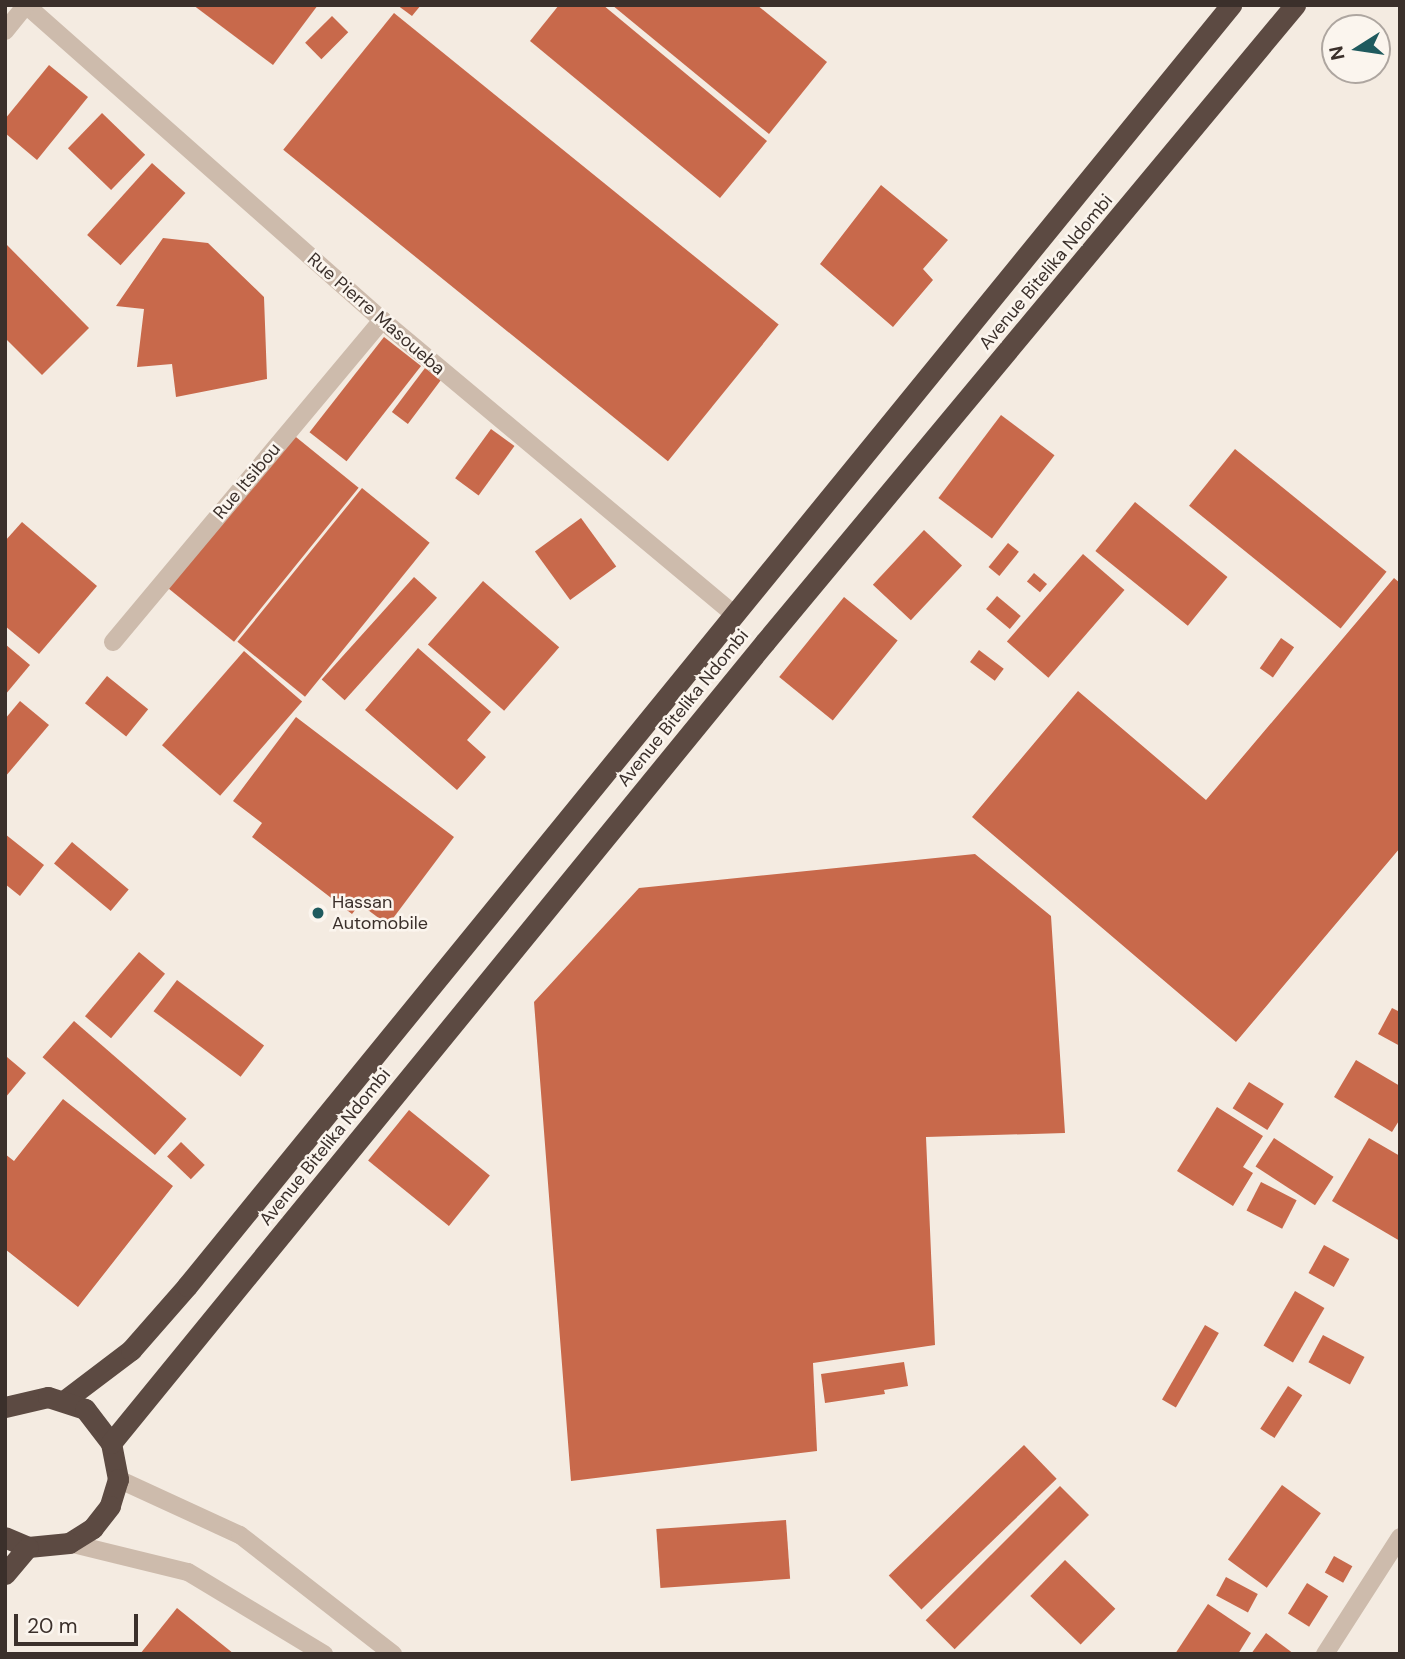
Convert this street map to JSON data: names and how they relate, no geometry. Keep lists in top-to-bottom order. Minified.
{"streets":{"highway":["Avenue Bitelika Ndombi"],"street":["Rue Pierre Masoueba","Rue Itsibou"]},"crossings":[["Avenue Bitelika Ndombi","Rue Pierre Masoueba"],["Rue Pierre Masoueba","Rue Itsibou"]],"places":["Hassan Automobile"],"scale_bar":"20 m","north":"left"}
